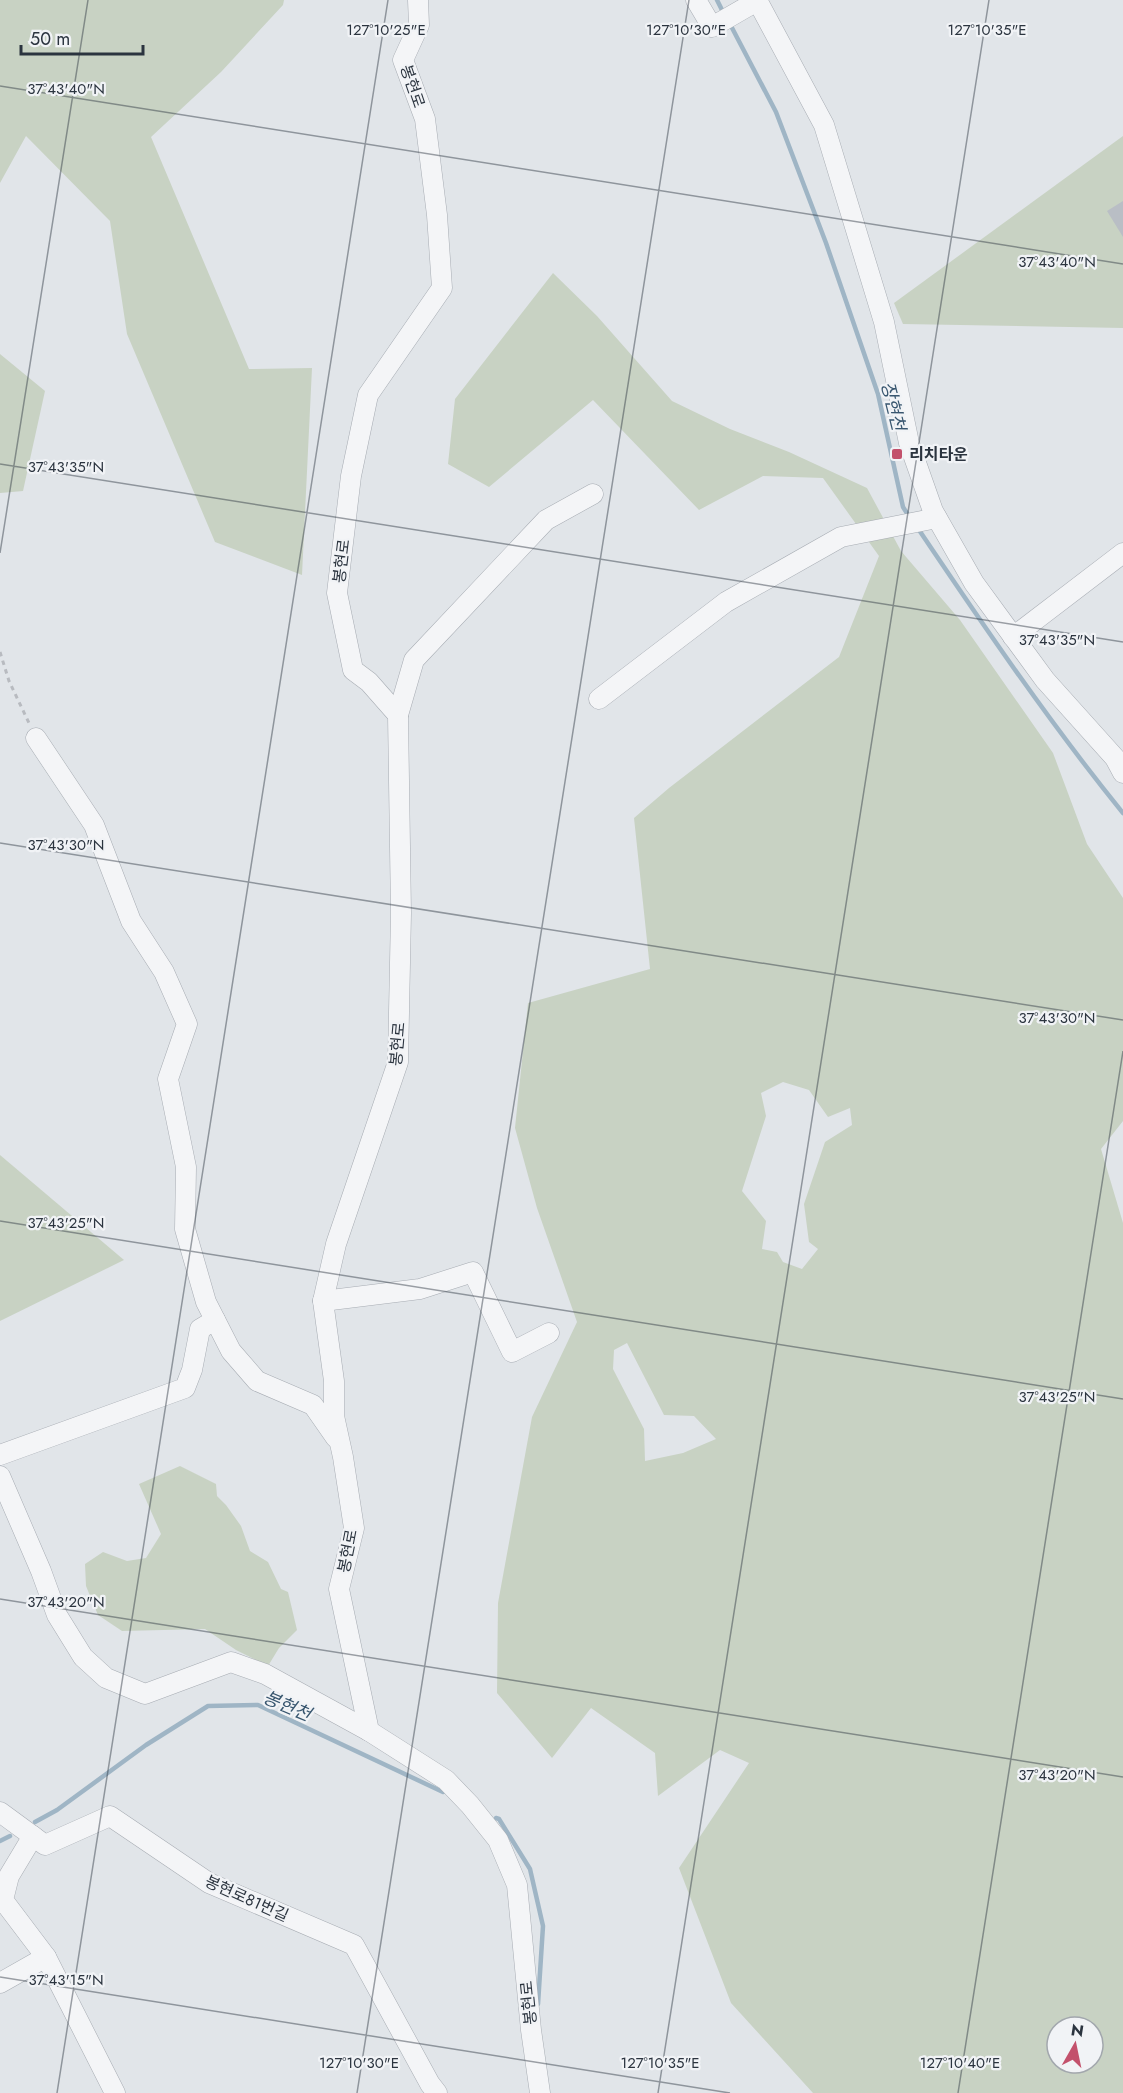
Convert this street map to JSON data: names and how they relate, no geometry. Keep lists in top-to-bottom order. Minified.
{"streets":{"street":["봉현로","봉현로81번길"]},"water":["장현천","봉현천"],"places":{"transit":["리치타운"]},"scale_bar":"50 m","north":"top","coordinates":["127°10'25\"E","127°10'30\"E","127°10'35\"E","37°43'40\"N","37°43'35\"N","37°43'30\"N","37°43'25\"N","37°43'20\"N","37°43'15\"N","127°10'40\"E"]}
